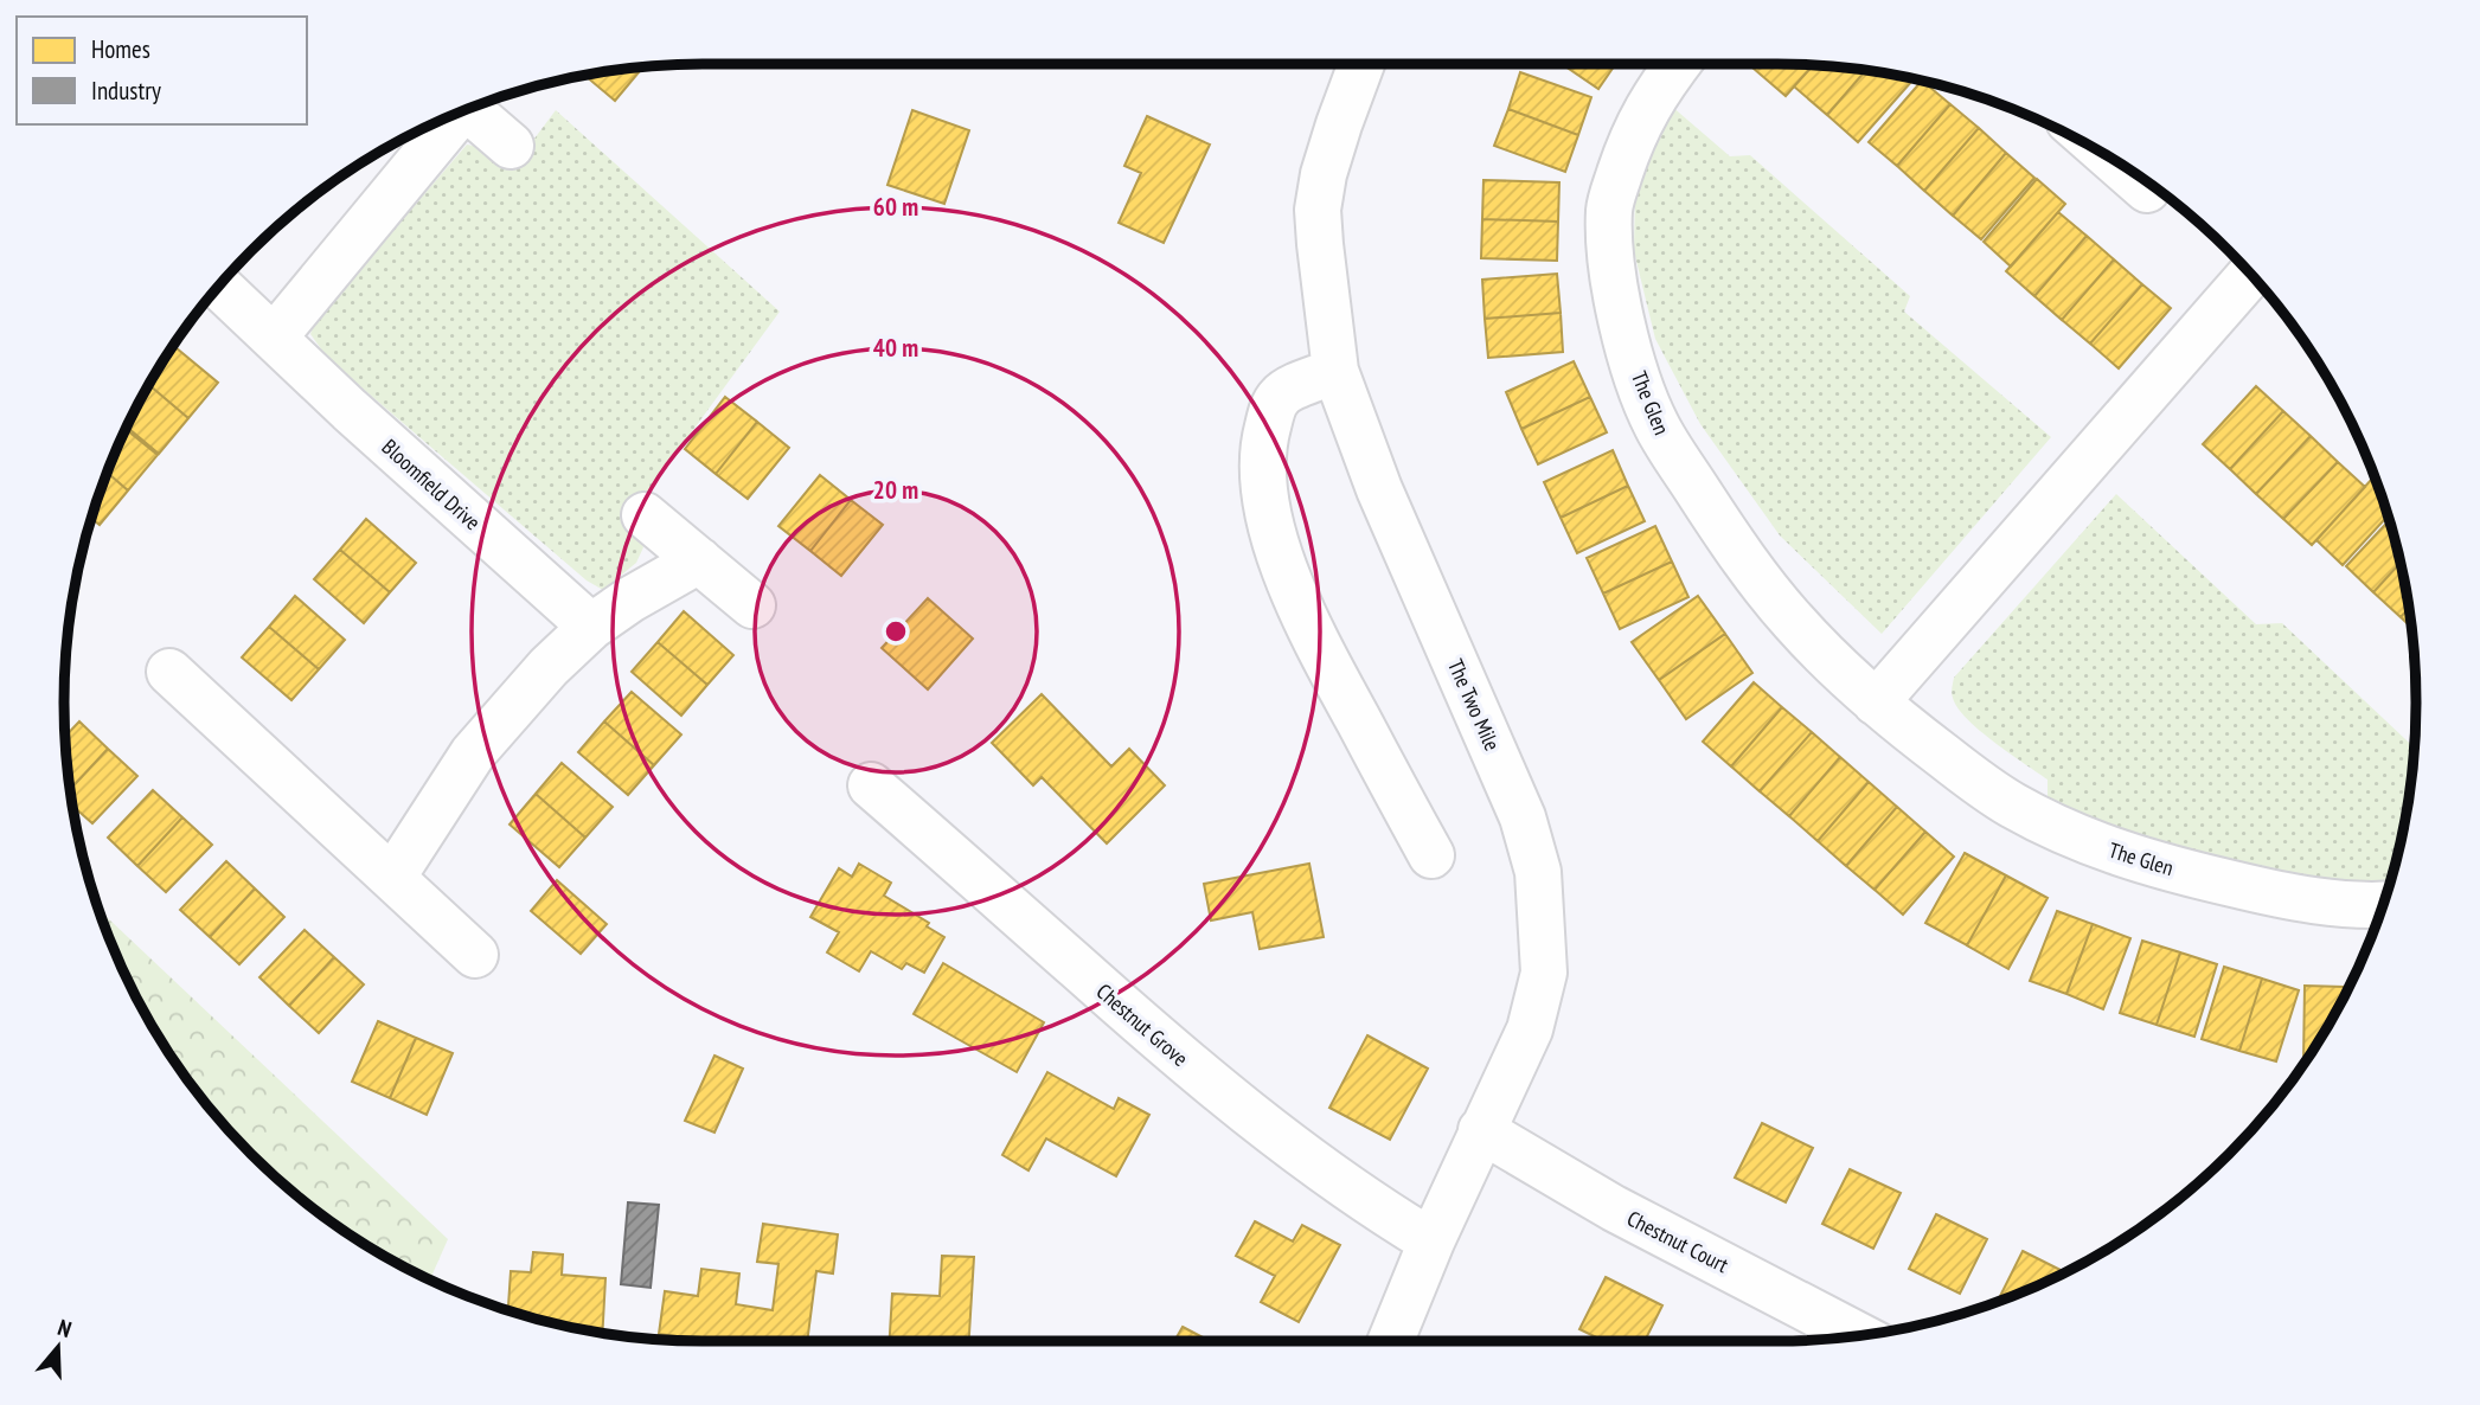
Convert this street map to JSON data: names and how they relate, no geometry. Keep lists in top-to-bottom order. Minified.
{"streets":{"street":["The Glen","Bloomfield Drive","The Two Mile","Chestnut Grove","Chestnut Court"]},"crossings":[["The Two Mile","Chestnut Grove"],["The Two Mile","Chestnut Court"]],"legend":["Homes","Industry"],"north":"top","rings":["60 m","40 m","20 m"]}
